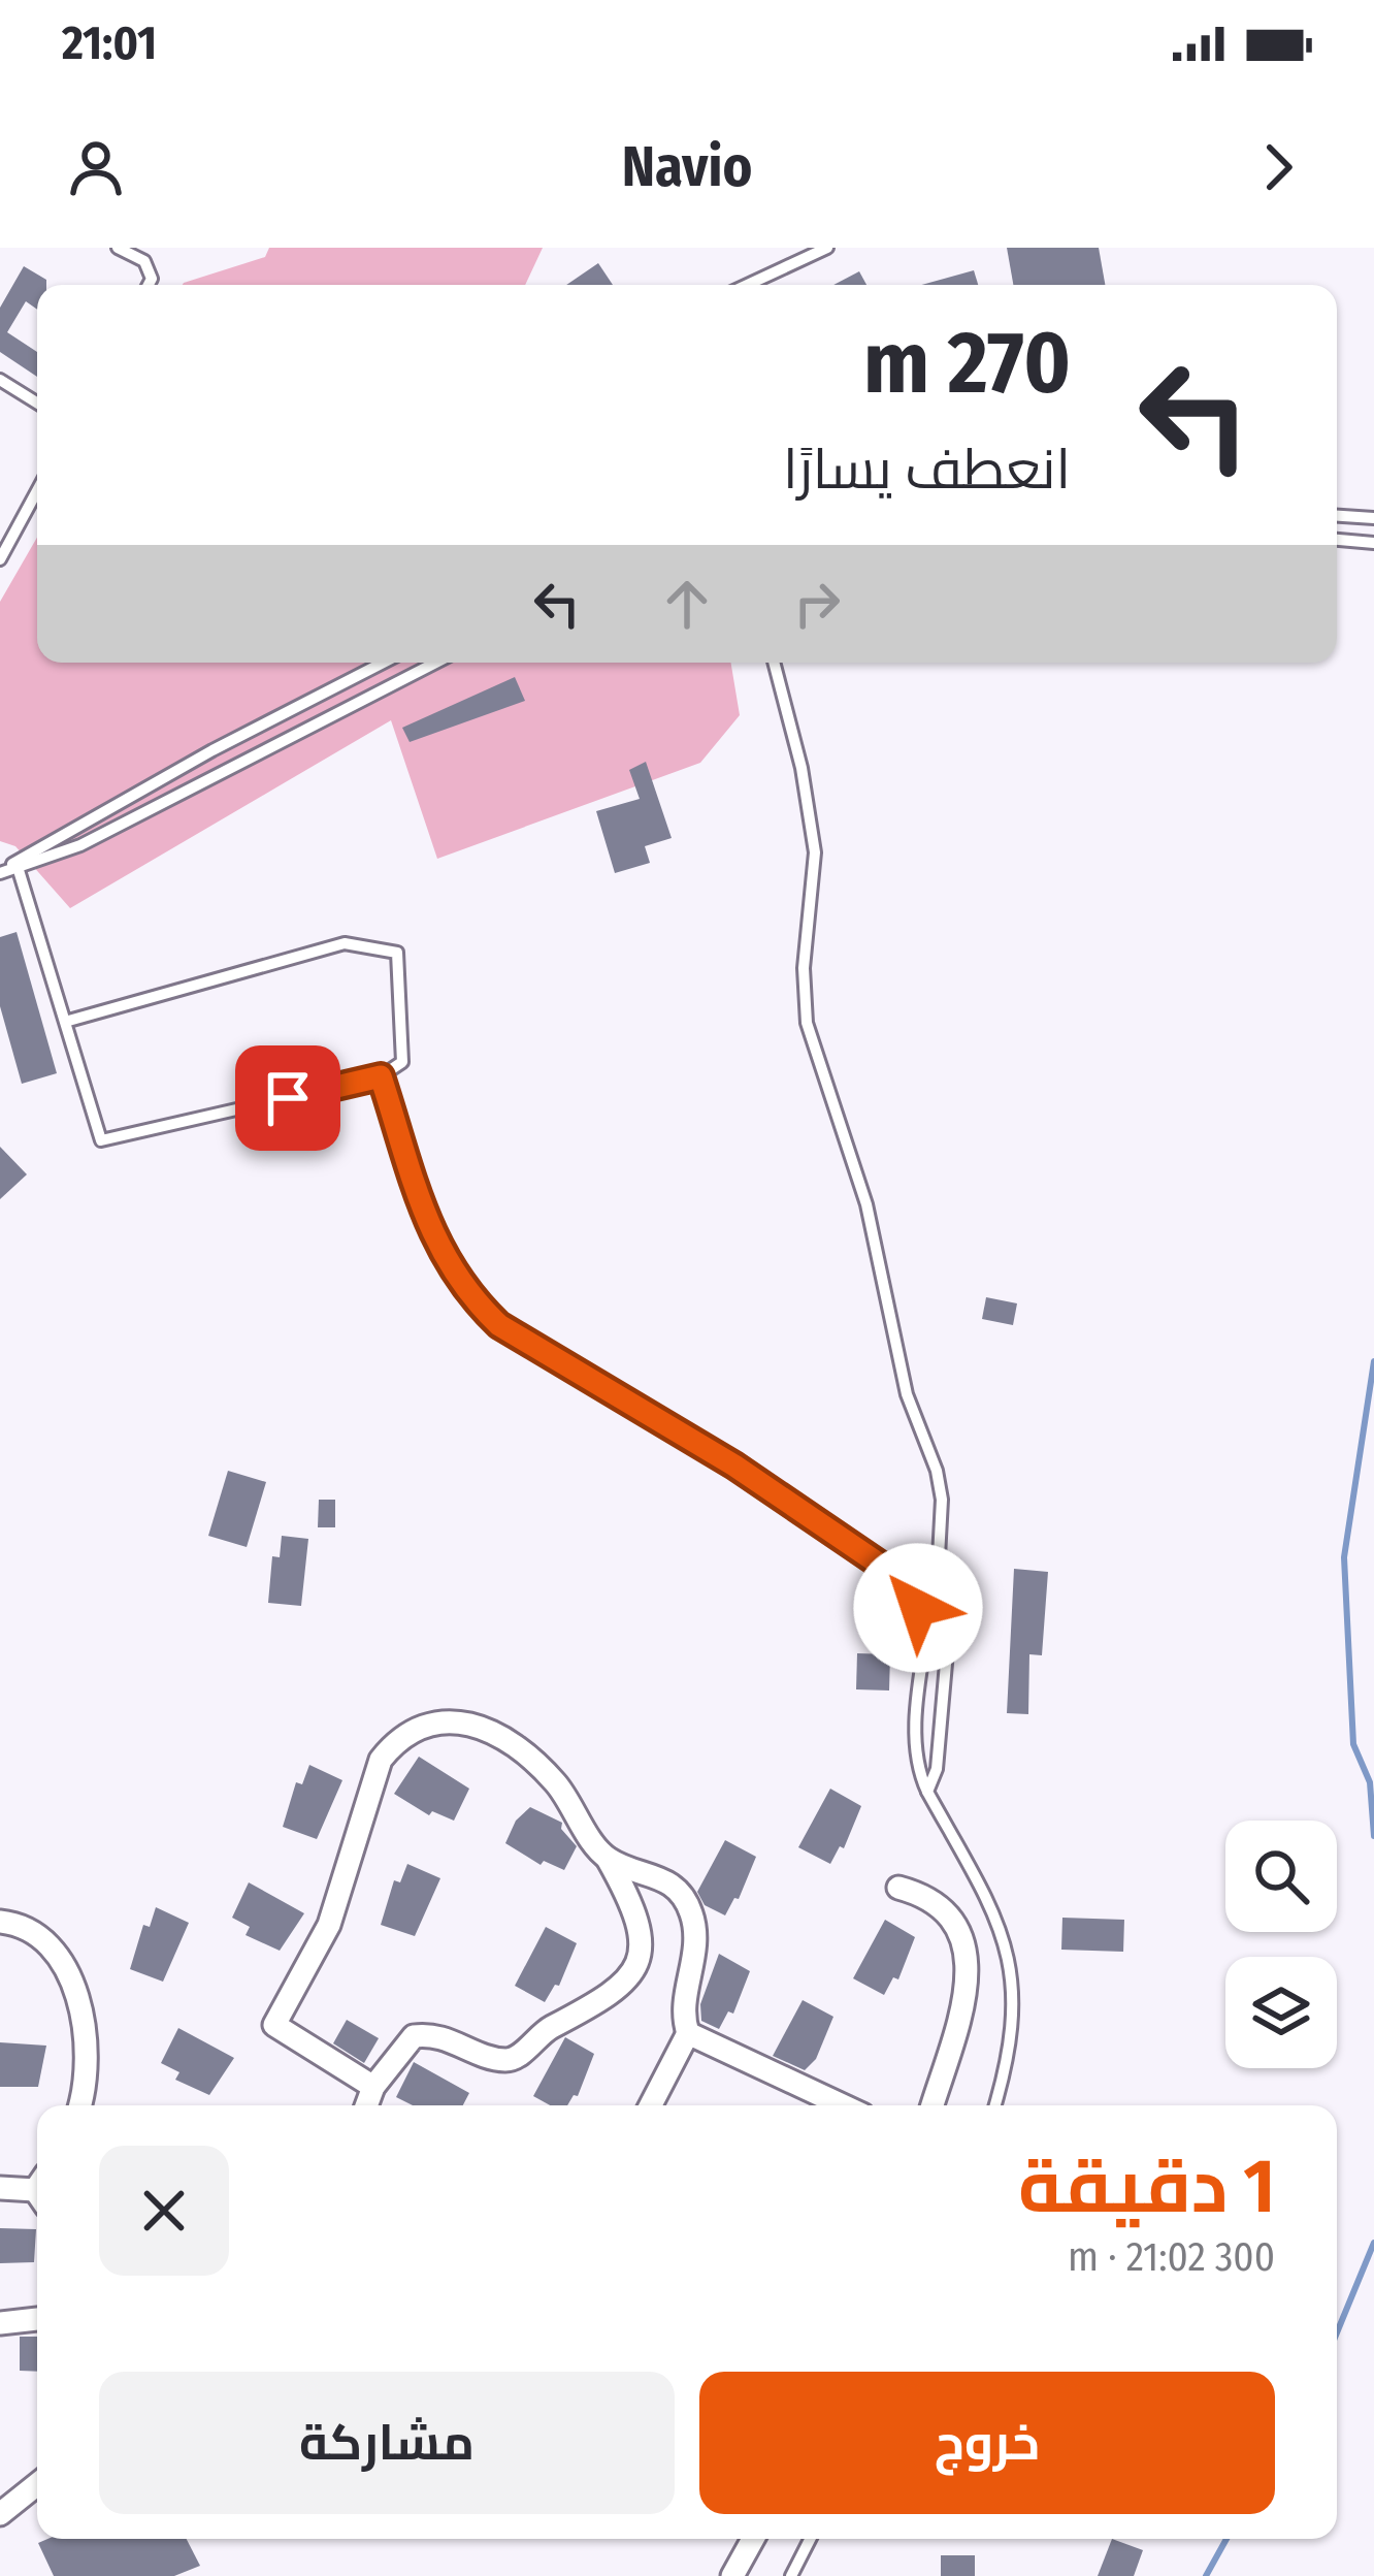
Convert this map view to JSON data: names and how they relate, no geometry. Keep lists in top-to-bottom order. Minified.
{"page":{"status":"21:01","header":"Navio","turn":["270 m","انعطف يسارًا"],"heading":["1 دقيقة","300 m · 21:02"],"buttons":["خروج","مشاركة"]}}
